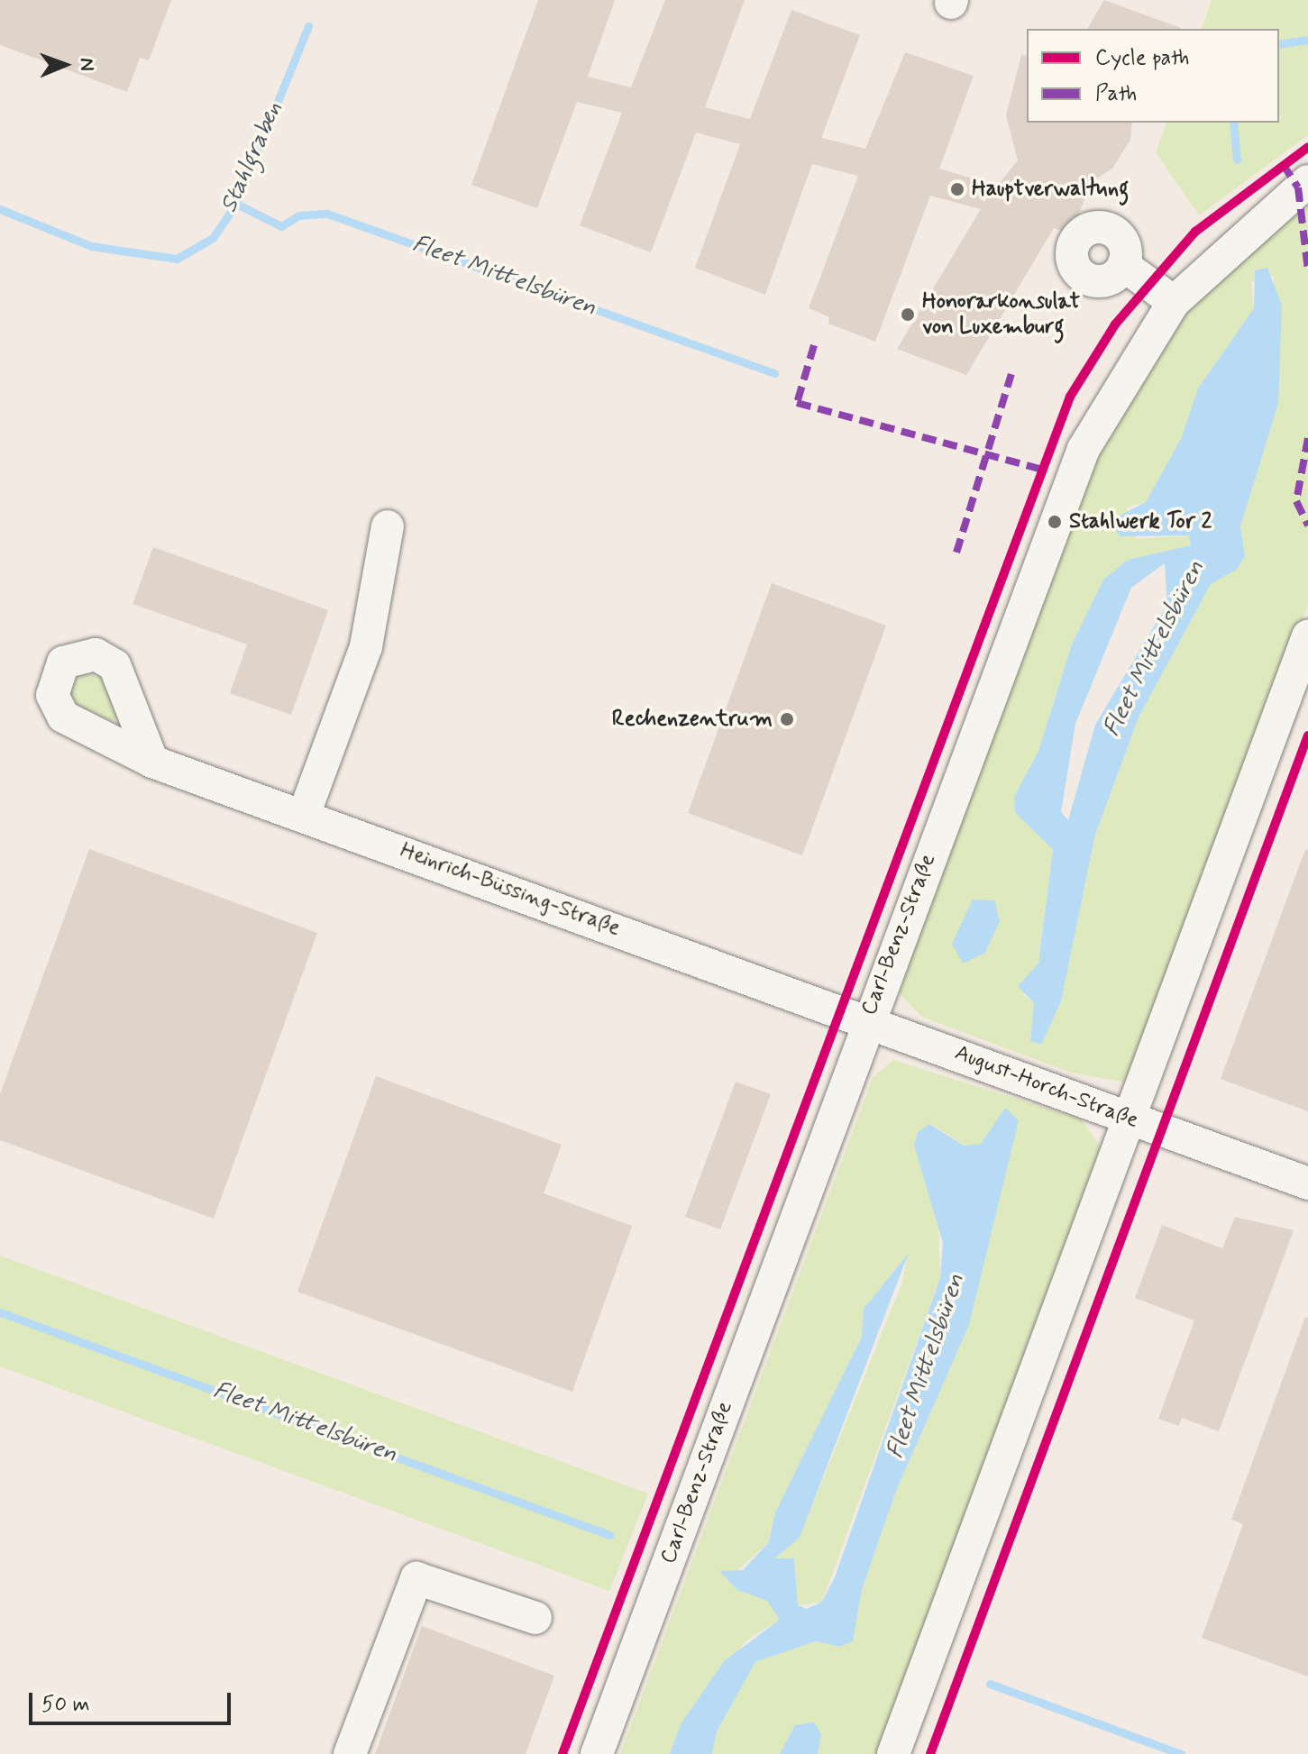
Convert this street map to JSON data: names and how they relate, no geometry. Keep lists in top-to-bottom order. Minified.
{"streets":{"street":["Heinrich-Büssing-Straße","Carl-Benz-Straße","August-Horch-Straße"]},"crossings":[["Heinrich-Büssing-Straße","Carl-Benz-Straße"],["Heinrich-Büssing-Straße","August-Horch-Straße"],["Carl-Benz-Straße","August-Horch-Straße"]],"water":["Stahlgraben","Fleet Mittelsbüren"],"places":["Hauptverwaltung","Honorarkonsulat von Luxemburg","Stahlwerk Tor 2","Rechenzentrum"],"legend":["Cycle path","Path"],"scale_bar":"50 m","north":"right"}
